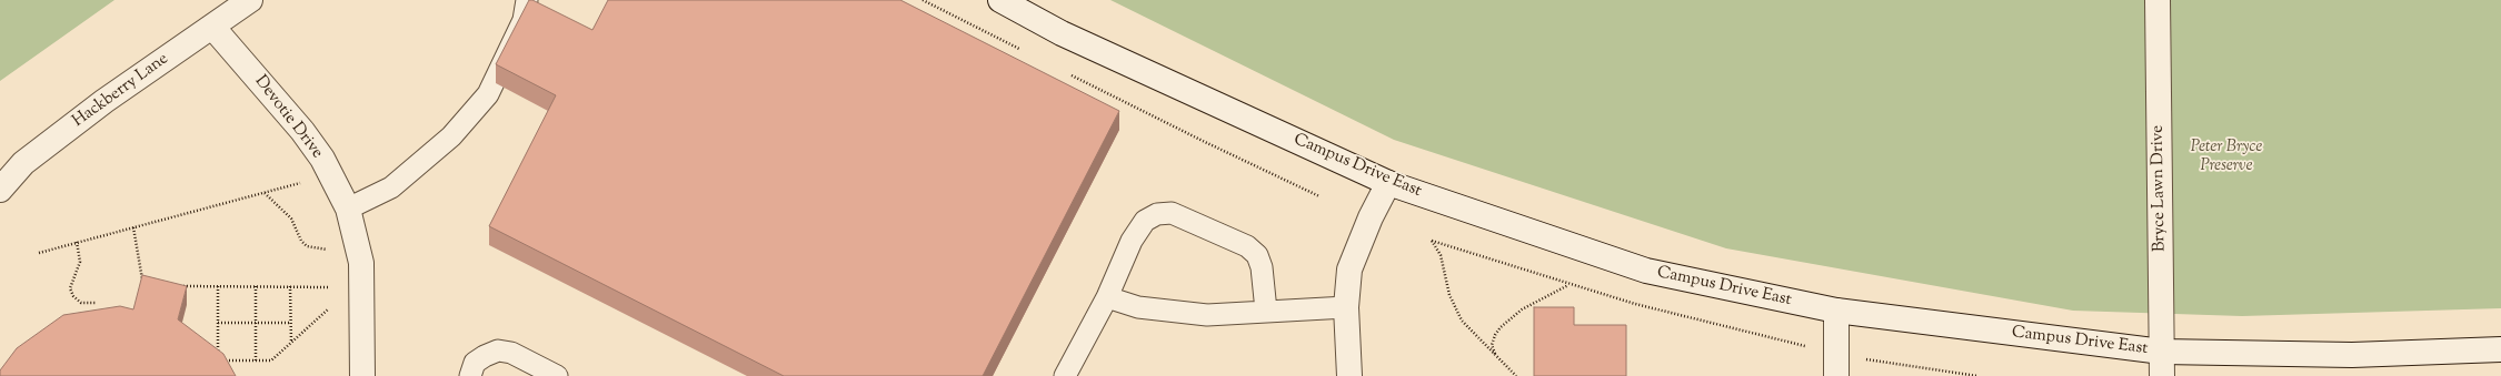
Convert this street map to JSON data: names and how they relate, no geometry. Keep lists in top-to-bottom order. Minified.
{"streets":{"street":["Hackberry Lane","Devotie Drive","Campus Drive East","Bryce Lawn Drive"]},"crossings":[["Hackberry Lane","Devotie Drive"],["Campus Drive East","Bryce Lawn Drive"]],"parks":["Peter Bryce Preserve"]}
